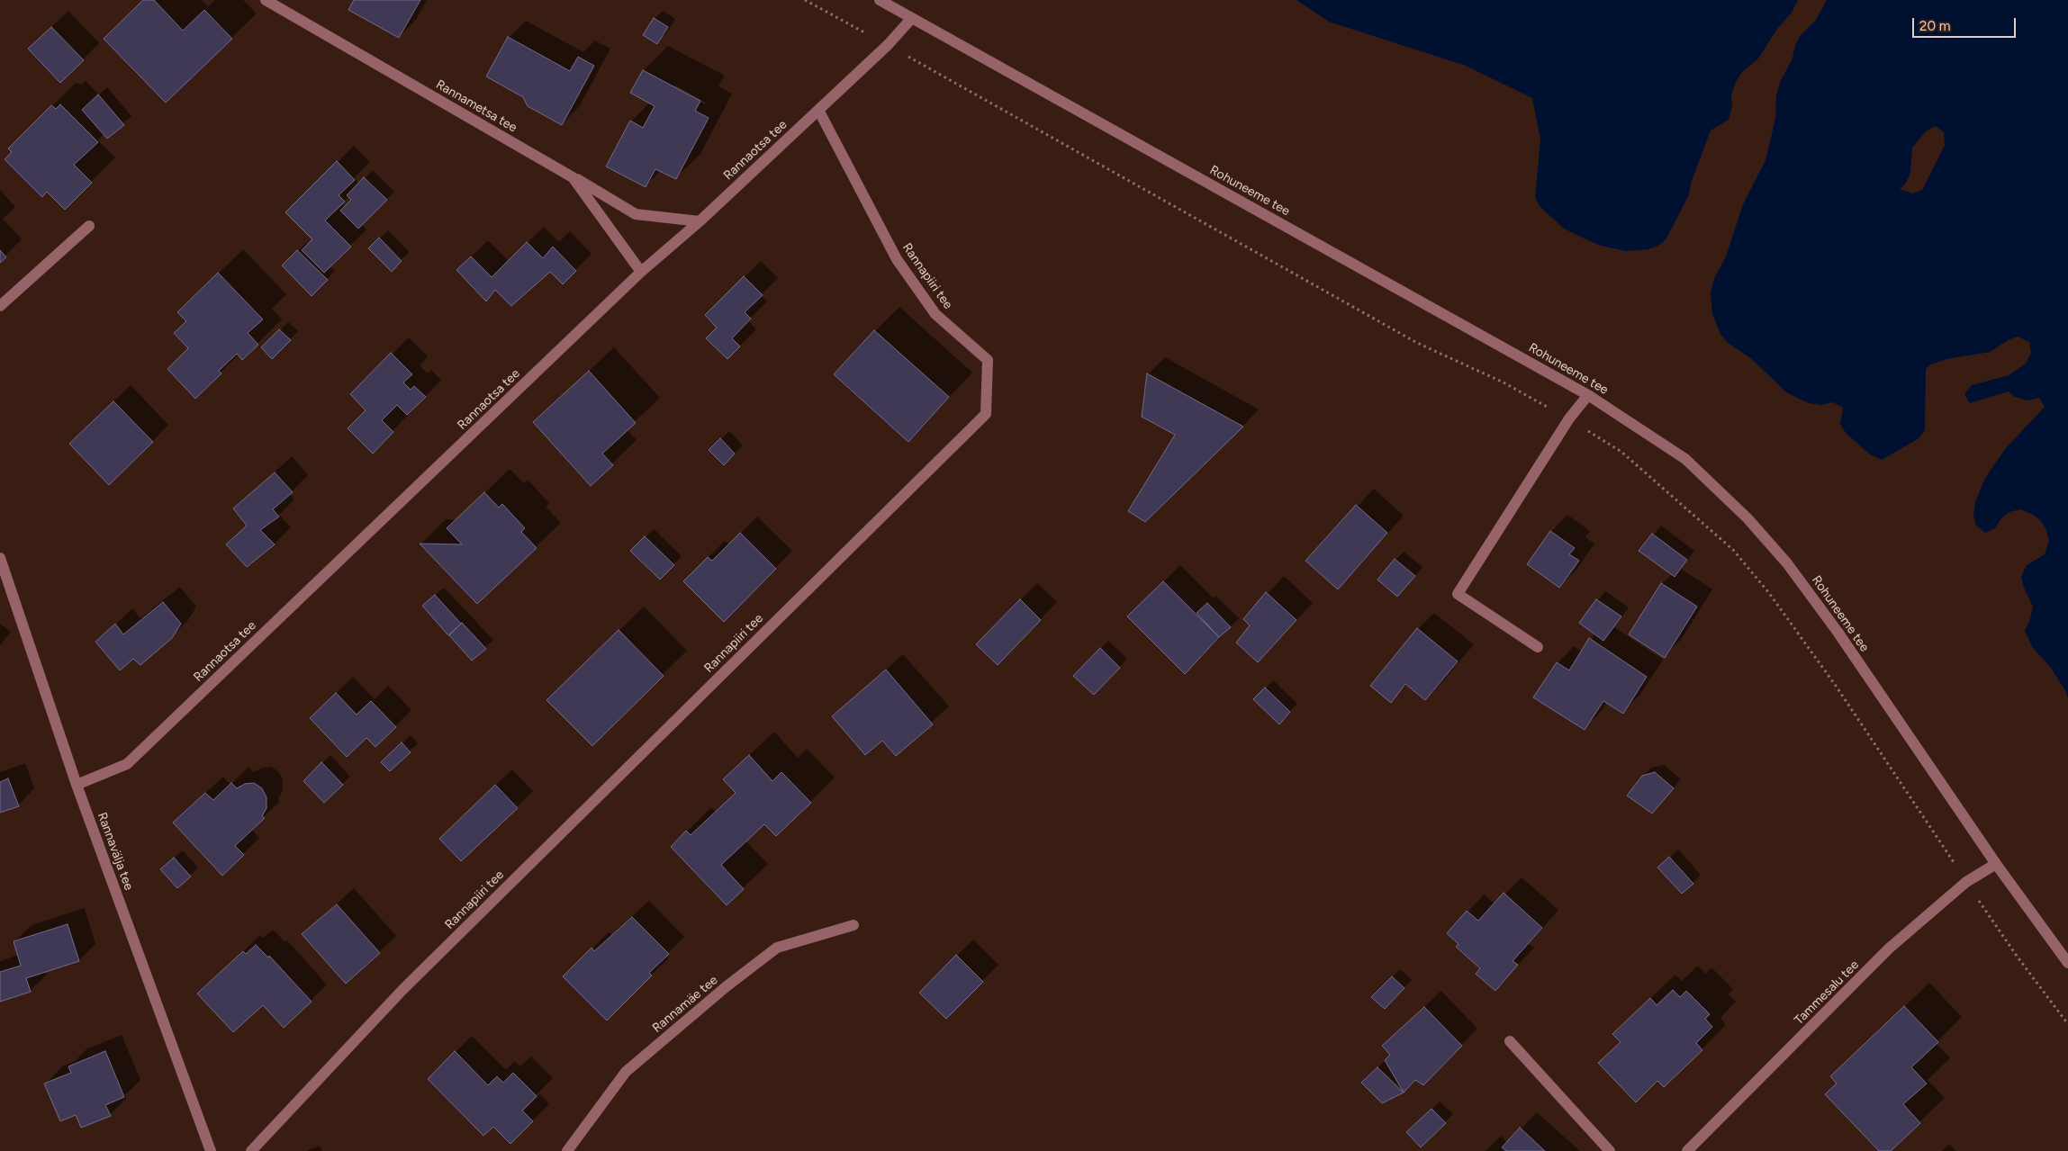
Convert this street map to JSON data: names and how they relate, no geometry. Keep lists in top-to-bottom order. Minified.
{"streets":{"street":["Rannametsa tee","Rannaotsa tee","Rohuneeme tee","Rannapiiri tee","Rannavälja tee","Tammesalu tee","Rannamäe tee"]},"crossings":[["Rannametsa tee","Rannaotsa tee"],["Rannaotsa tee","Rohuneeme tee"],["Rannaotsa tee","Rannapiiri tee"],["Rannaotsa tee","Rannavälja tee"],["Rohuneeme tee","Tammesalu tee"]],"scale_bar":"20 m"}
